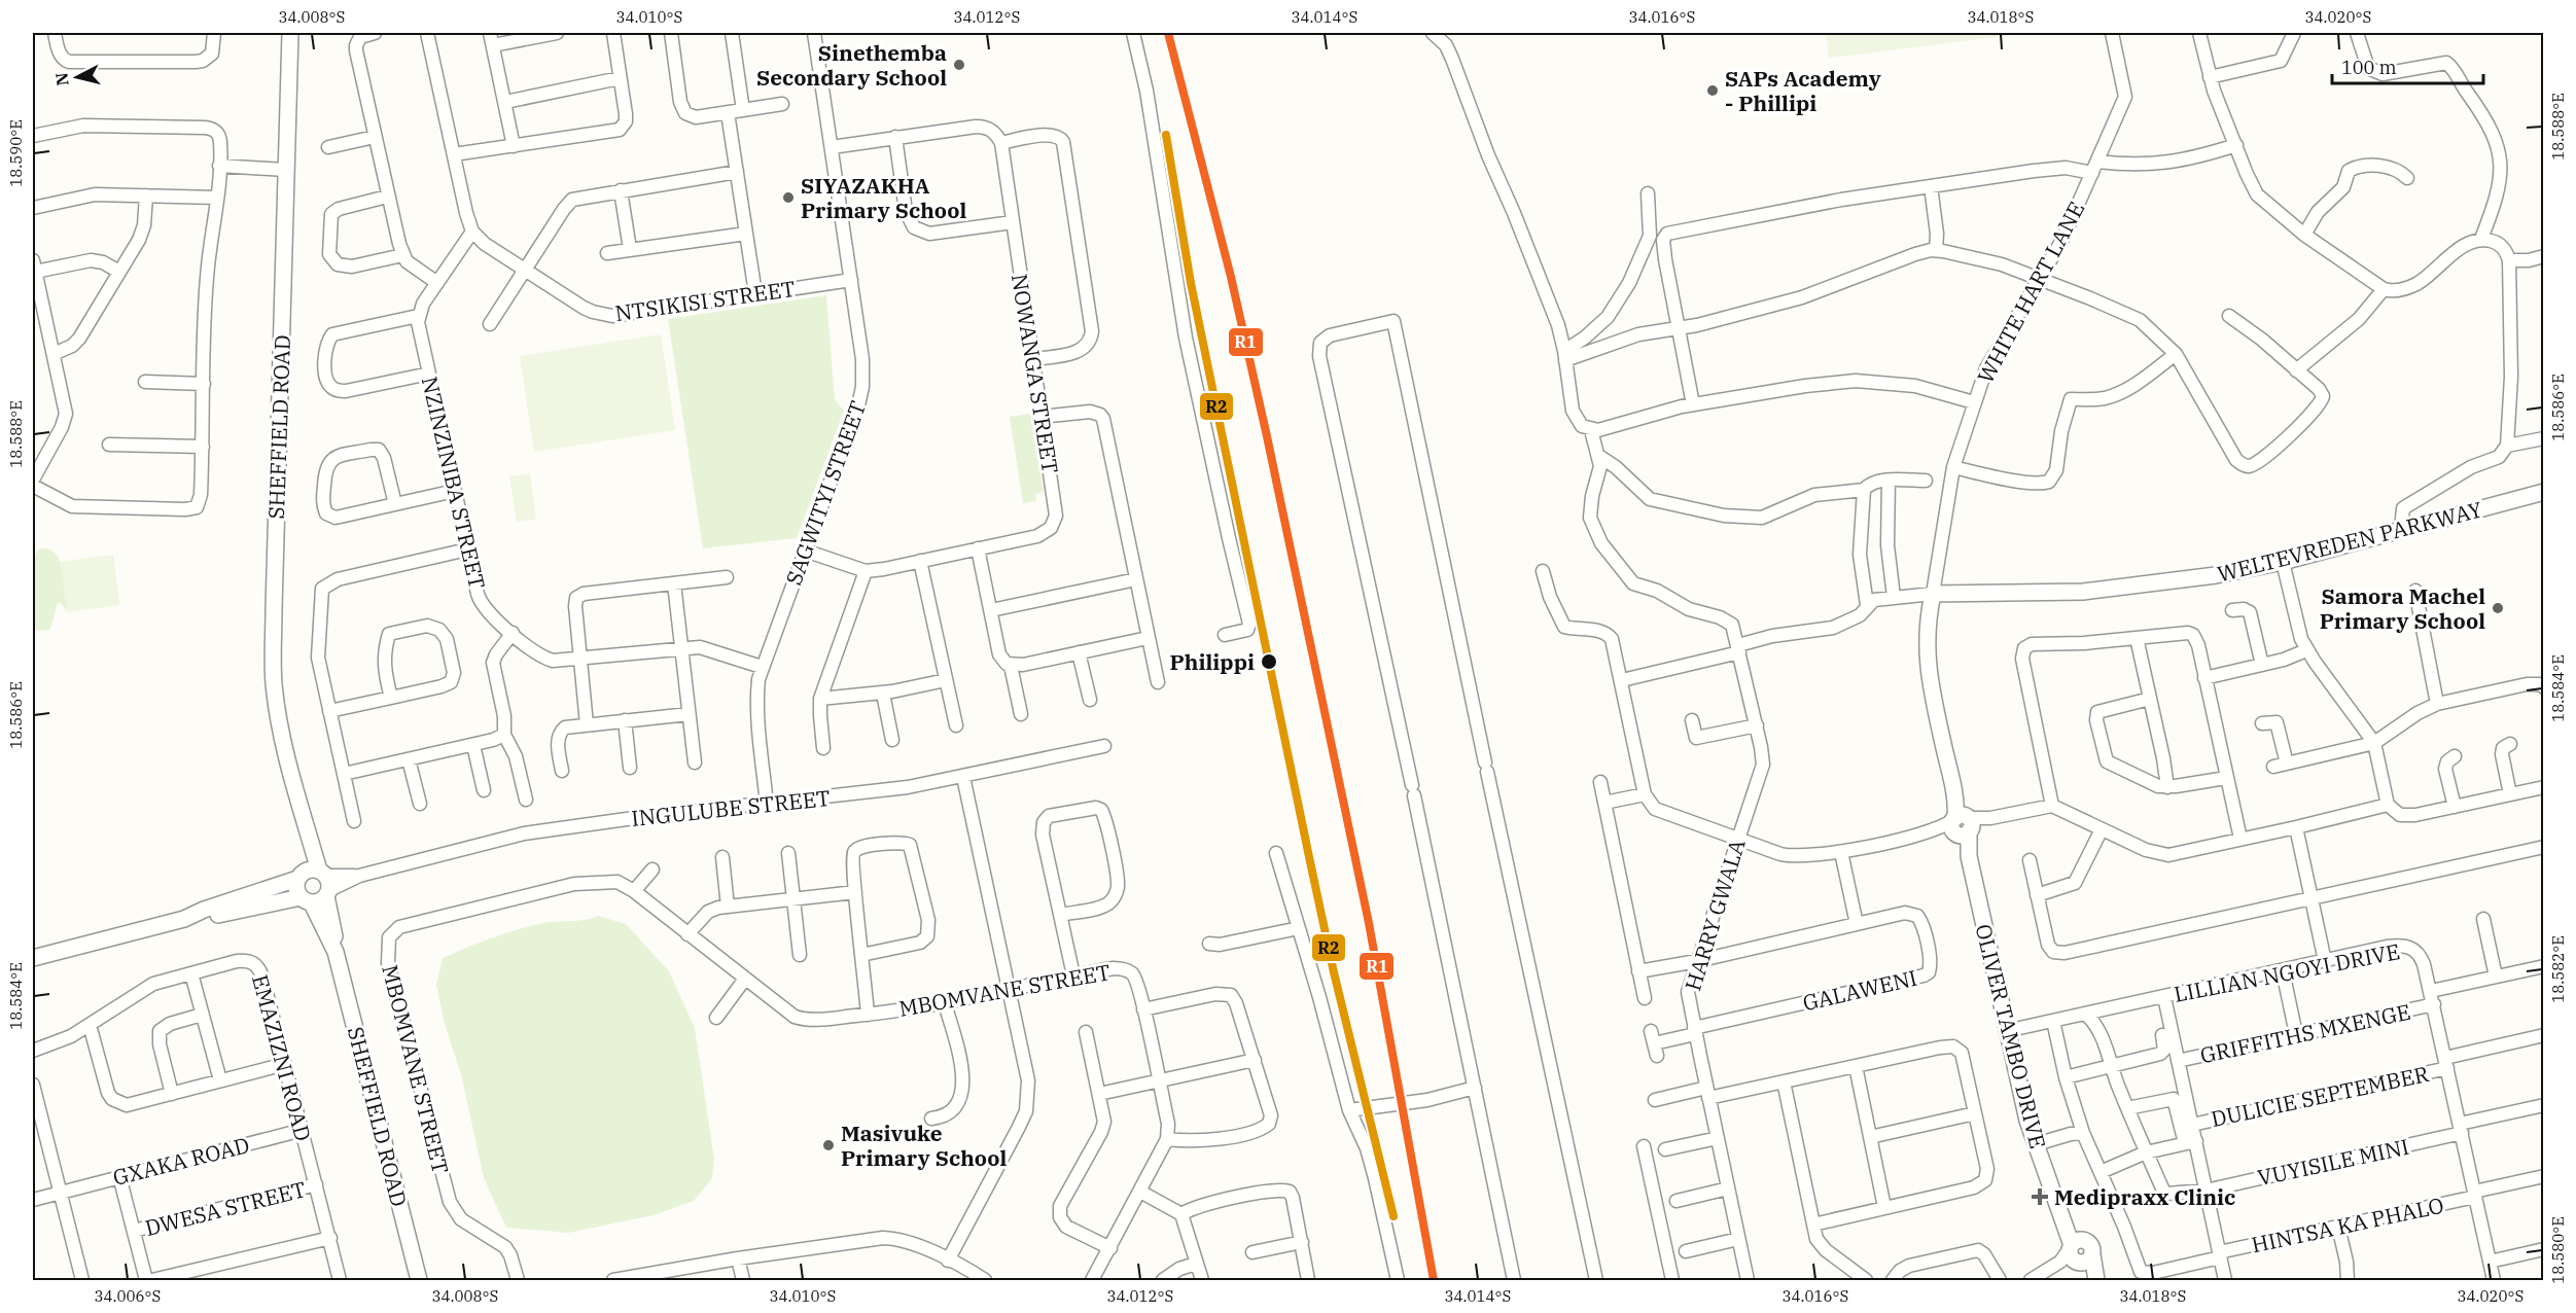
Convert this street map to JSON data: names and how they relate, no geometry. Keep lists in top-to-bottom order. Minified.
{"streets":{"street":["WHITE HART LANE","NTSIKISI STREET","NOWANGA STREET","SHEFFIELD ROAD","NZINZINIBA STREET","SAGWITYI STREET","WELTEVREDEN PARKWAY","INGULUBE STREET","HARRY GWALA","LILLIAN NGOYI DRIVE","MBOMVANE STREET","GALAWENI","GRIFFITHS MXENGE","OLIVER TAMBO DRIVE","EMAZIZNI ROAD","DULICIE SEPTEMBER","GXAKA ROAD","VUYISILE MINI","DWESA STREET","HINTSA KA PHALO"]},"crossings":[["WHITE HART LANE","WELTEVREDEN PARKWAY"],["WHITE HART LANE","OLIVER TAMBO DRIVE"],["NTSIKISI STREET","SAGWITYI STREET"],["NOWANGA STREET","SAGWITYI STREET"],["SHEFFIELD ROAD","INGULUBE STREET"],["NZINZINIBA STREET","SAGWITYI STREET"],["SAGWITYI STREET","INGULUBE STREET"],["WELTEVREDEN PARKWAY","OLIVER TAMBO DRIVE"],["HARRY GWALA","GALAWENI"],["LILLIAN NGOYI DRIVE","GRIFFITHS MXENGE"],["LILLIAN NGOYI DRIVE","OLIVER TAMBO DRIVE"],["LILLIAN NGOYI DRIVE","DULICIE SEPTEMBER"],["LILLIAN NGOYI DRIVE","VUYISILE MINI"],["LILLIAN NGOYI DRIVE","HINTSA KA PHALO"],["EMAZIZNI ROAD","GXAKA ROAD"],["EMAZIZNI ROAD","DWESA STREET"]],"places":{"other":["Sinethemba Secondary School","SAPs Academy - Phillipi","SIYAZAKHA Primary School","Samora Machel Primary School","Philippi","Masivuke Primary School"],"health":["Medipraxx Clinic"]},"lines":["transit line R1","transit line R2"],"scale_bar":"100 m","north":"left","coordinates":["34.008°S","34.010°S","34.012°S","34.014°S","34.016°S","34.018°S","34.020°S","18.588°E","18.590°E","18.586°E","18.584°E","18.582°E","18.580°E","34.006°S"]}
